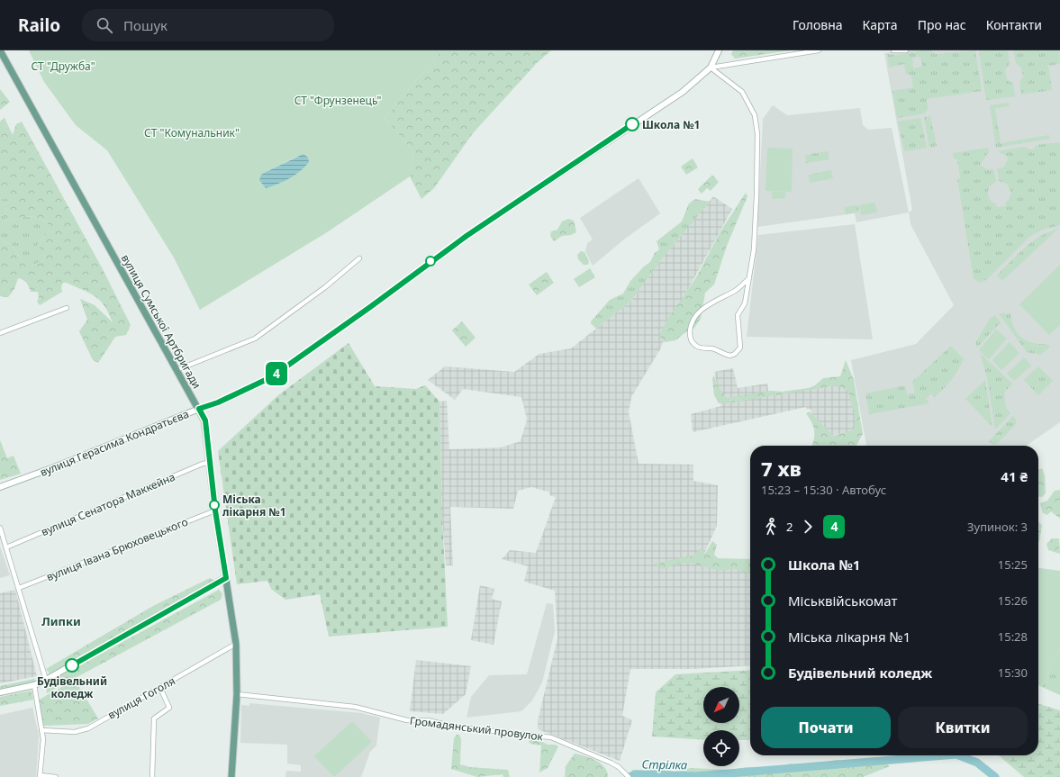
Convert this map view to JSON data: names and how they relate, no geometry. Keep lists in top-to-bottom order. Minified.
{"streets":{"main road":["вулиця Сумської Артбригади","вулиця Герасима Кондратьєва"],"street":["вулиця Сенатора Маккейна","вулиця Івана Брюховецького","вулиця Гоголя","Громадянський провулок"]},"crossings":[["вулиця Сумської Артбригади","вулиця Герасима Кондратьєва"],["вулиця Сумської Артбригади","вулиця Сенатора Маккейна"],["вулиця Сумської Артбригади","вулиця Івана Брюховецького"],["вулиця Сумської Артбригади","вулиця Гоголя"],["вулиця Сумської Артбригади","Громадянський провулок"]],"districts":["Липки"],"water":["Стрілка"],"parks":["СТ \"Дружба\"","СТ \"Фрунзенець\"","СТ \"Комунальник\""],"places":["Школа №1","Міська лікарня №1","Будівельний коледж"],"lines":["bus line 4"],"north":"bottom left","page":{"header":"Railo","search":"Пошук","nav":["Головна","Карта","Про нас","Контакти"],"on_map":"4","heading":["7 хв","15:23 – 15:30 · Автобус","41 ₴"],"legs":["2","4","Зупинок: 3"],"list":[{"name":"Школа №1","value":"15:25"},{"name":"Міськвійськомат","value":"15:26"},{"name":"Міська лікарня №1","value":"15:28"},{"name":"Будівельний коледж","value":"15:30"}],"buttons":["Почати","Квитки"]}}
